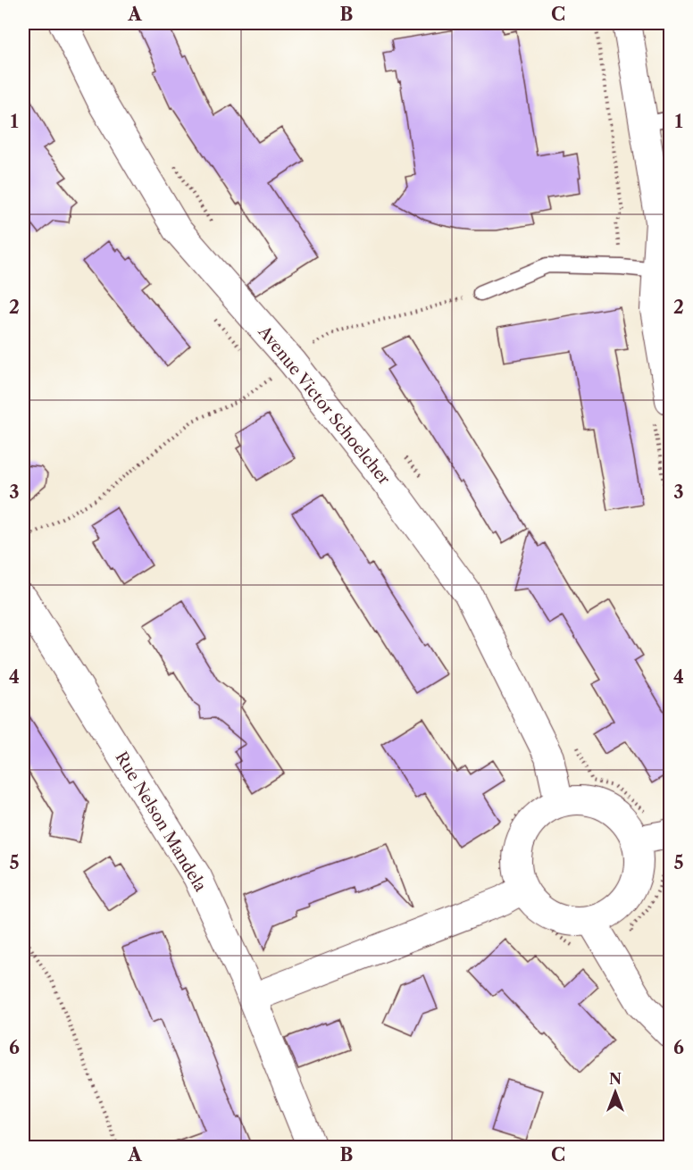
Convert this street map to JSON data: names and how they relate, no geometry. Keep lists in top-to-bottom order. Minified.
{"streets":{"street":["Avenue Victor Schoelcher","Rue Nelson Mandela"]},"north":"top","grid":{"columns":["A","B","C"],"rows":["1","2","3","4","5","6"]}}
